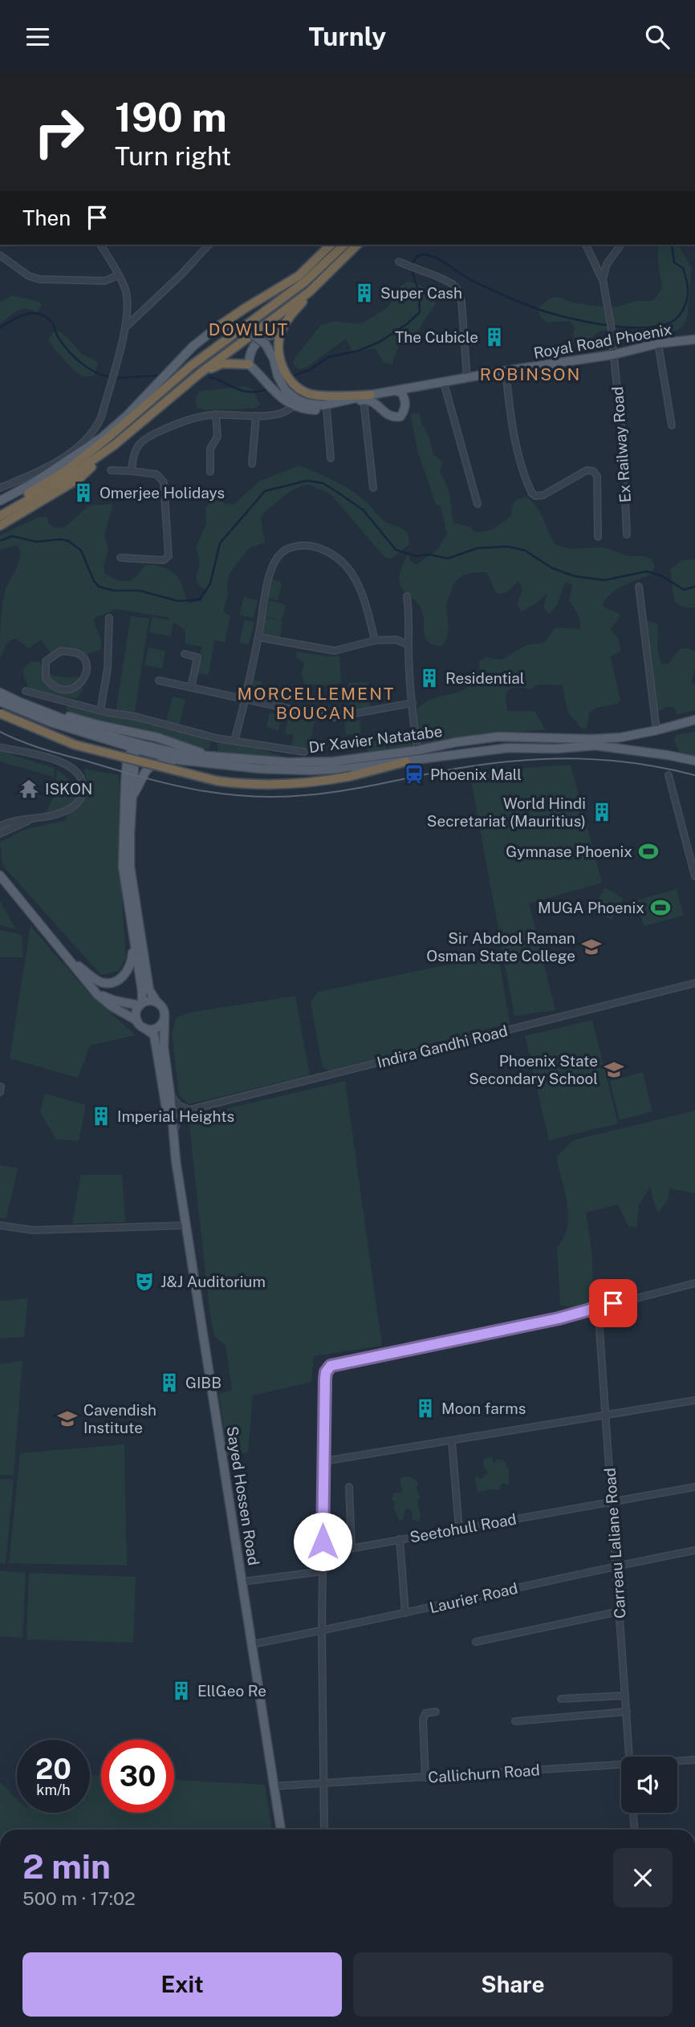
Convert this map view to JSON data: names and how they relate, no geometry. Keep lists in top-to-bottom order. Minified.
{"streets":{"main road":["Royal Road Phoenix","Dr Xavier Natatabe","Sayed Hossen Road"],"street":["Ex Railway Road","Indira Gandhi Road","Seetohull Road","Carreau Laliane Road","Laurier Road","Callichurn Road"]},"crossings":[["Royal Road Phoenix","Ex Railway Road"],["Sayed Hossen Road","Seetohull Road"],["Sayed Hossen Road","Laurier Road"],["Sayed Hossen Road","Callichurn Road"],["Seetohull Road","Carreau Laliane Road"],["Carreau Laliane Road","Laurier Road"]],"districts":["DOWLUT","ROBINSON","MORCELLEMENT BOUCAN"],"places":{"building":["Super Cash","The Cubicle","Omerjee Holidays","Residential","World Hindi Secretariat (Mauritius)","Imperial Heights","GIBB","Moon farms","EllGeo Re"],"station":["Phoenix Mall"],"temple":["ISKON"],"sports":["Gymnase Phoenix","MUGA Phoenix"],"school or university":["Sir Abdool Raman Osman State College","Phoenix State Secondary School","Cavendish Institute"],"theatre":["J&J Auditorium"]},"page":{"header":"Turnly","turn":["190 m","Turn right"],"then":"Then","speed":"20 km/h","limit":"30","heading":["2 min","500 m · 17:02"],"buttons":["Exit","Share"]}}
